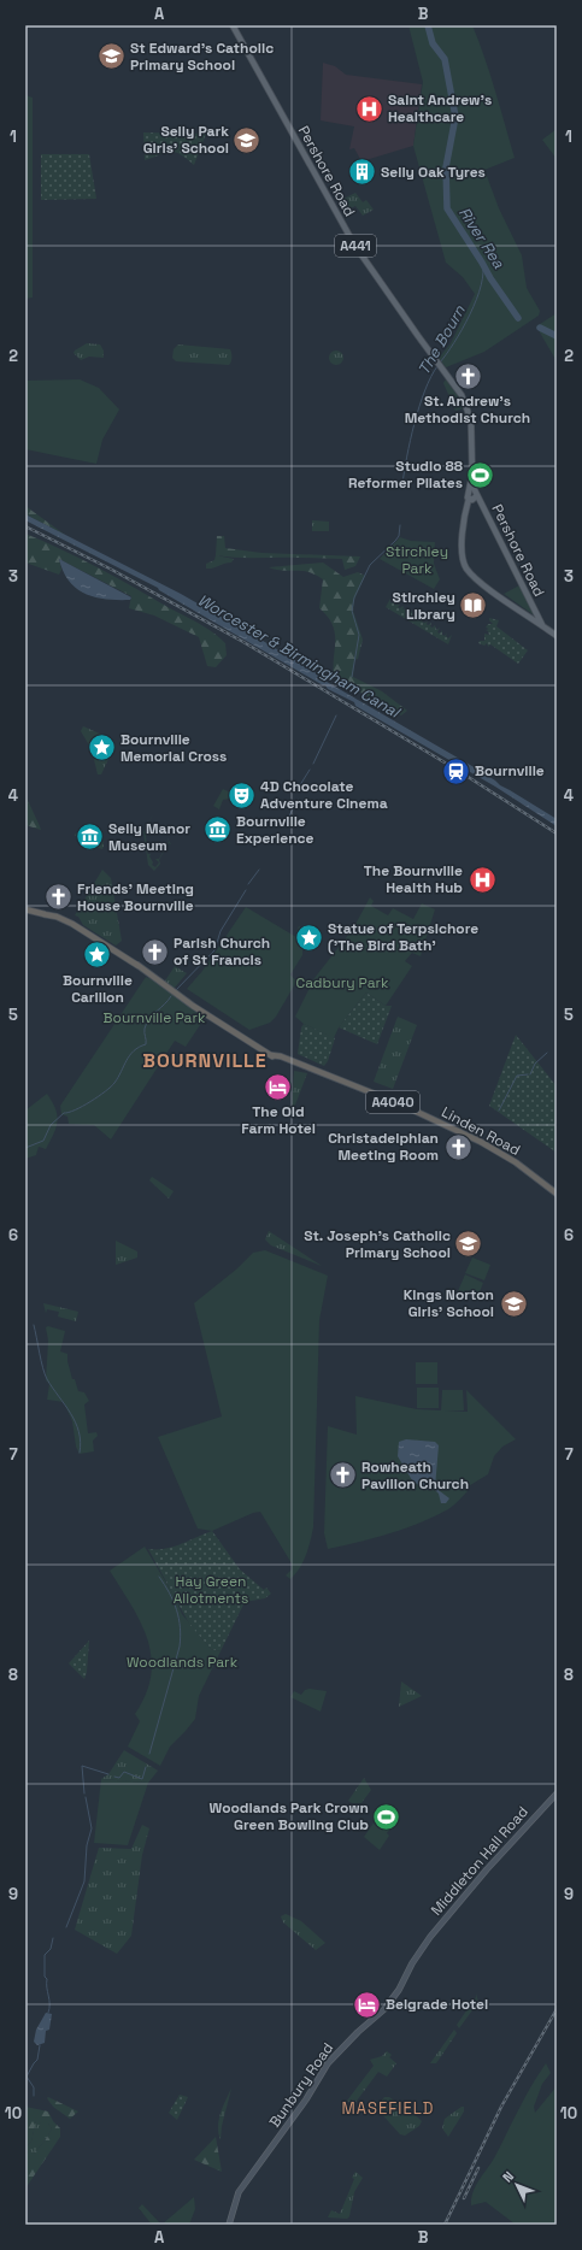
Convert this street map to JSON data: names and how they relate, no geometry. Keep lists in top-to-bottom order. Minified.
{"streets":{"highway":["A4040","Linden Road"],"main road":["Pershore Road","A441","Middleton Hall Road","Bunbury Road"]},"crossings":[["Middleton Hall Road","Bunbury Road"]],"districts":["BOURNVILLE","MASEFIELD"],"water":["River Rea","The Bourn","Worcester & Birmingham Canal"],"parks":["Stirchley Park","Cadbury Park","Bournville Park","Hay Green Allotments","Woodlands Park"],"places":{"school or university":["St Edward's Catholic Primary School","Selly Park Girls' School","St. Joseph's Catholic Primary School","Kings Norton Girls' School"],"hospital":["Saint Andrew's Healthcare","The Bournville Health Hub"],"building":["Selly Oak Tyres"],"church":["St. Andrew's Methodist Church","Friends' Meeting House Bournville","Parish Church of St Francis","Christadelphian Meeting Room","Rowheath Pavilion Church"],"sports":["Studio 88 Reformer Pilates","Woodlands Park Crown Green Bowling Club"],"library":["Stirchley Library"],"place":["Bournville Memorial Cross","Statue of Terpsichore ('The Bird Bath'","Bournville Carillon"],"station":["Bournville"],"theatre":["4D Chocolate Adventure Cinema"],"museum":["Bournville Experience","Selly Manor Museum"],"hotel":["The Old Farm Hotel","Belgrade Hotel"]},"north":"top left","grid":{"columns":["A","B"],"rows":["1","2","3","4","5","6","7","8","9","10"]}}
